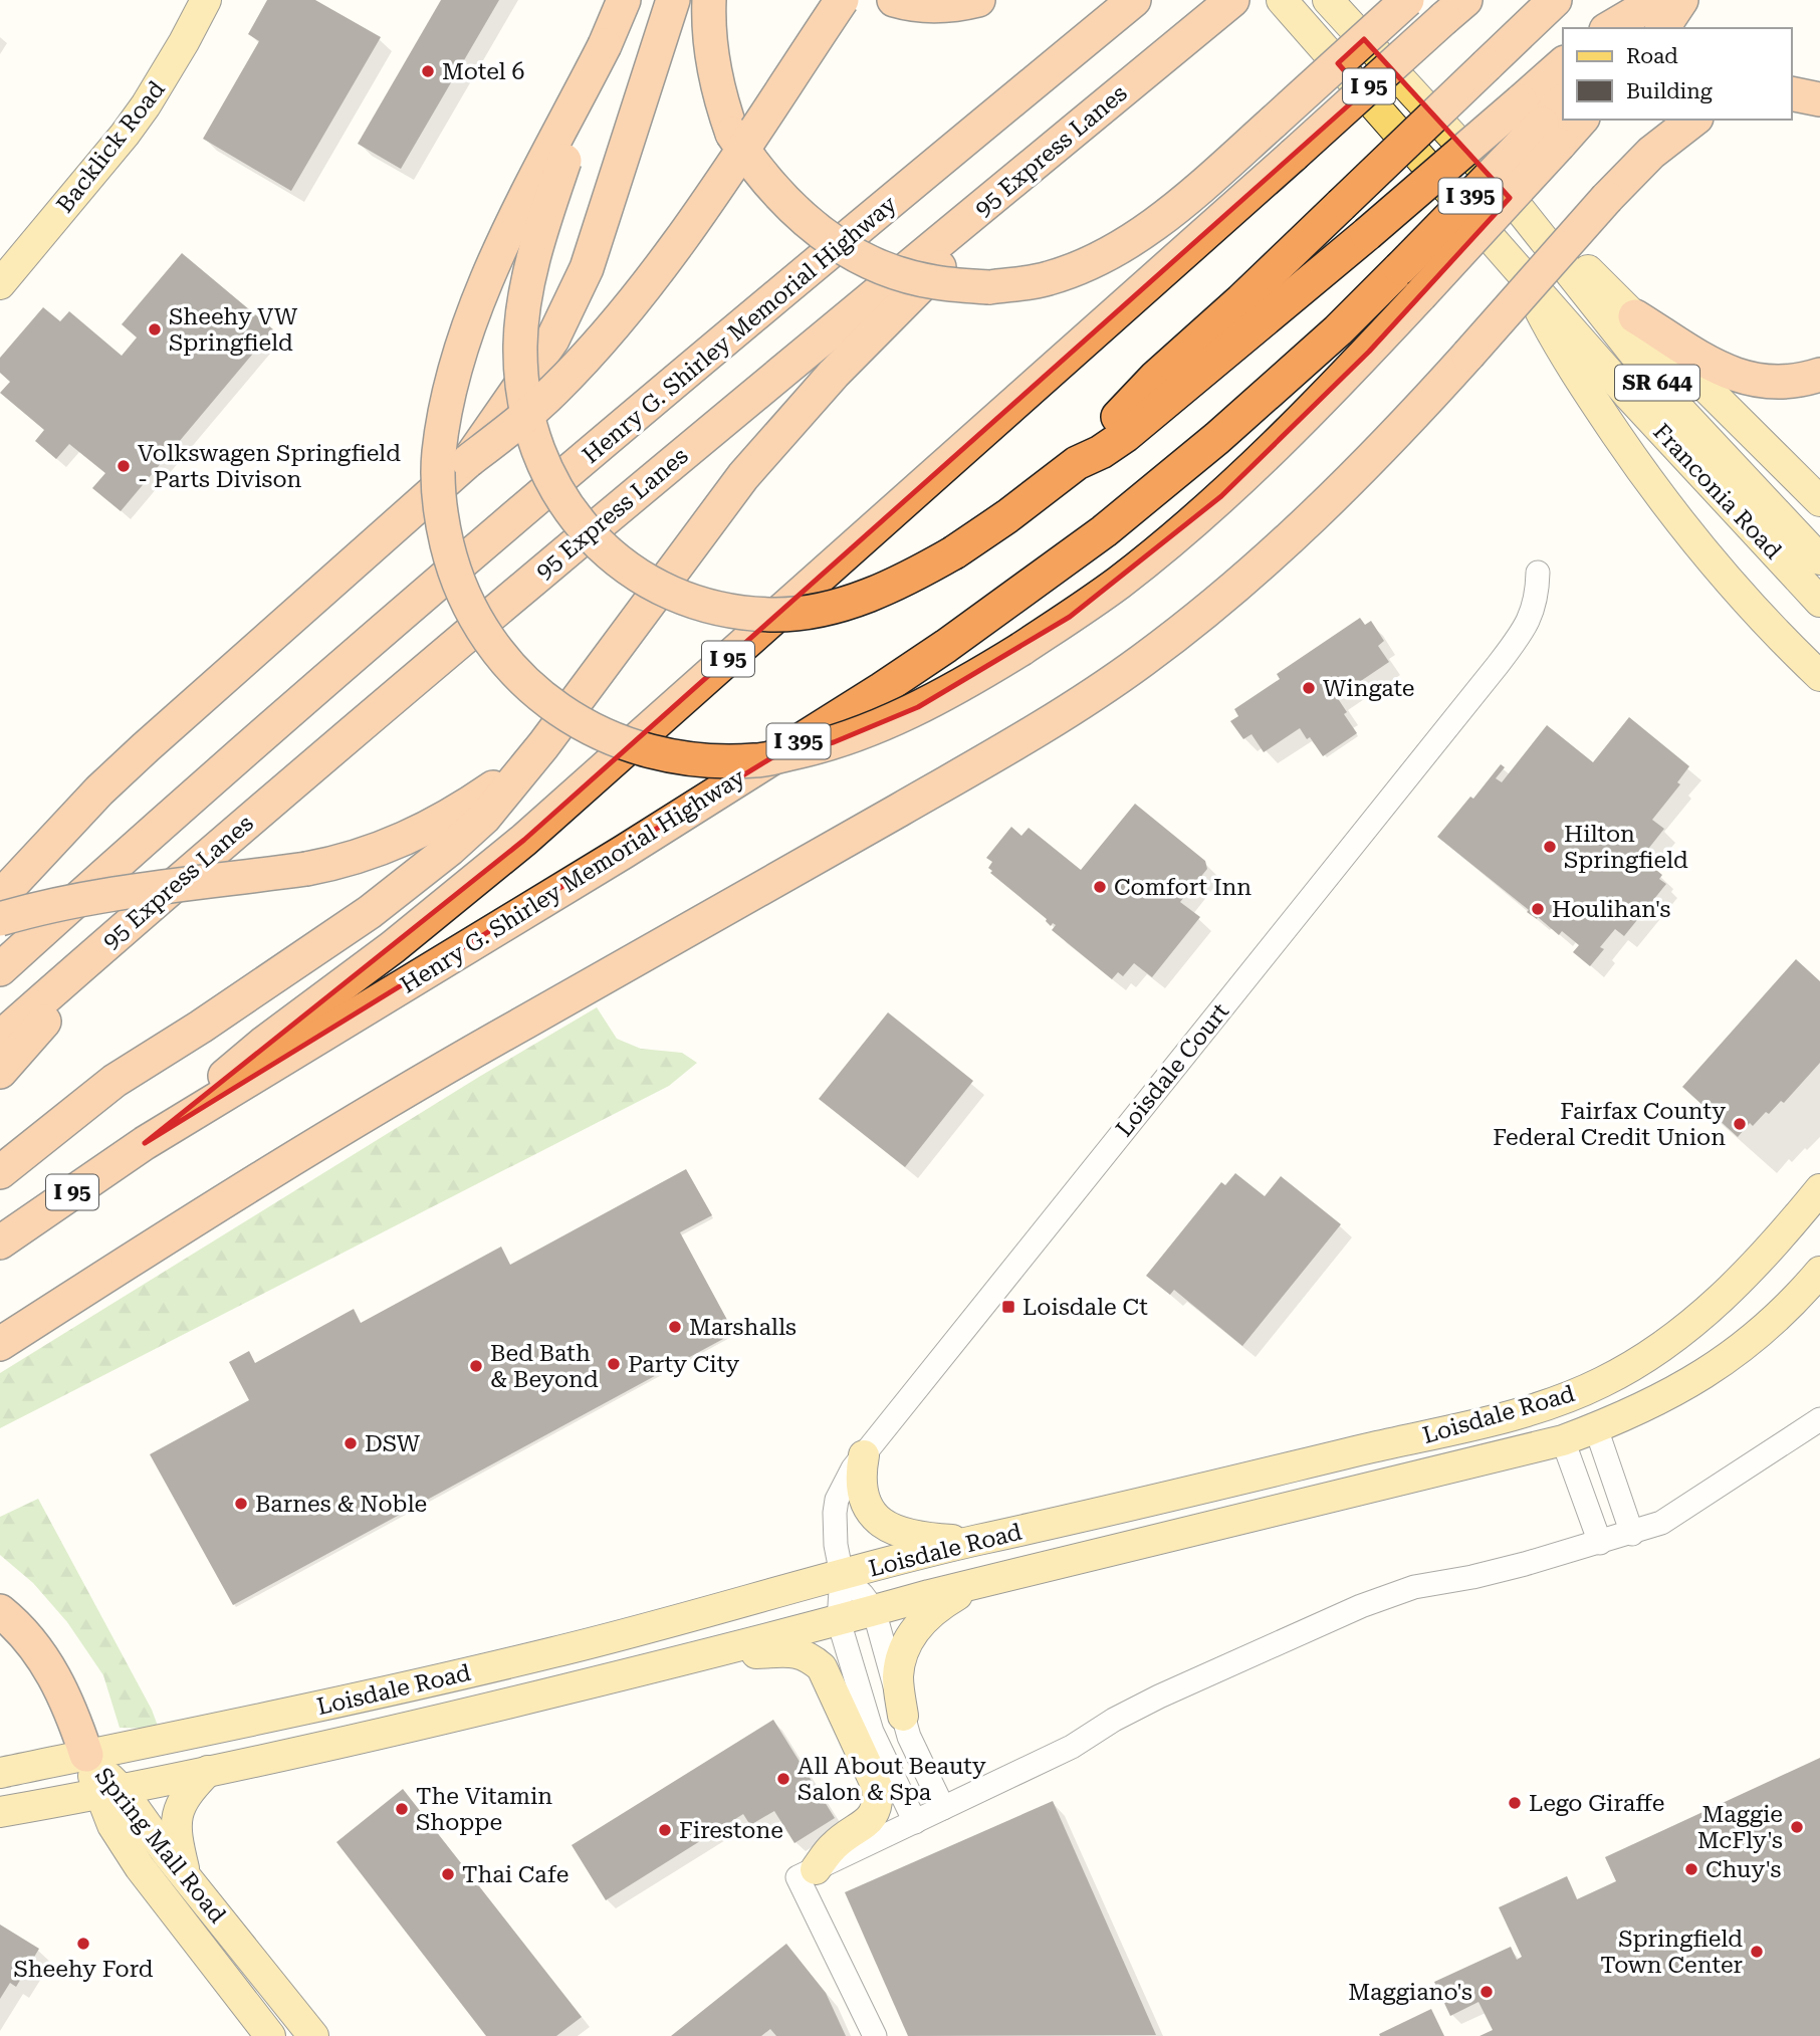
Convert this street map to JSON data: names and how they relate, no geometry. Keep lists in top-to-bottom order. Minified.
{"streets":{"highway":["I 95","95 Express Lanes","I 395","Henry G. Shirley Memorial Highway"],"main road":["Backlick Road","SR 644","Franconia Road","Loisdale Road","Spring Mall Road"],"street":["Loisdale Court"]},"crossings":[["I 95","Henry G. Shirley Memorial Highway"],["Loisdale Court","Loisdale Road"],["Loisdale Road","Spring Mall Road"]],"places":{"other":["Motel 6","Sheehy VW Springfield","Volkswagen Springfield - Parts Divison","Wingate","Hilton Springfield","Comfort Inn","Houlihan's","Fairfax County Federal Credit Union","Marshalls","Party City","Bed Bath & Beyond","DSW","Barnes & Noble","All About Beauty Salon & Spa","Lego Giraffe","The Vitamin Shoppe","Maggie McFly's","Firestone","Chuy's","Thai Cafe","Sheehy Ford","Springfield Town Center","Maggiano's"],"transit":["Loisdale Ct"]},"legend":["Road","Building"]}
